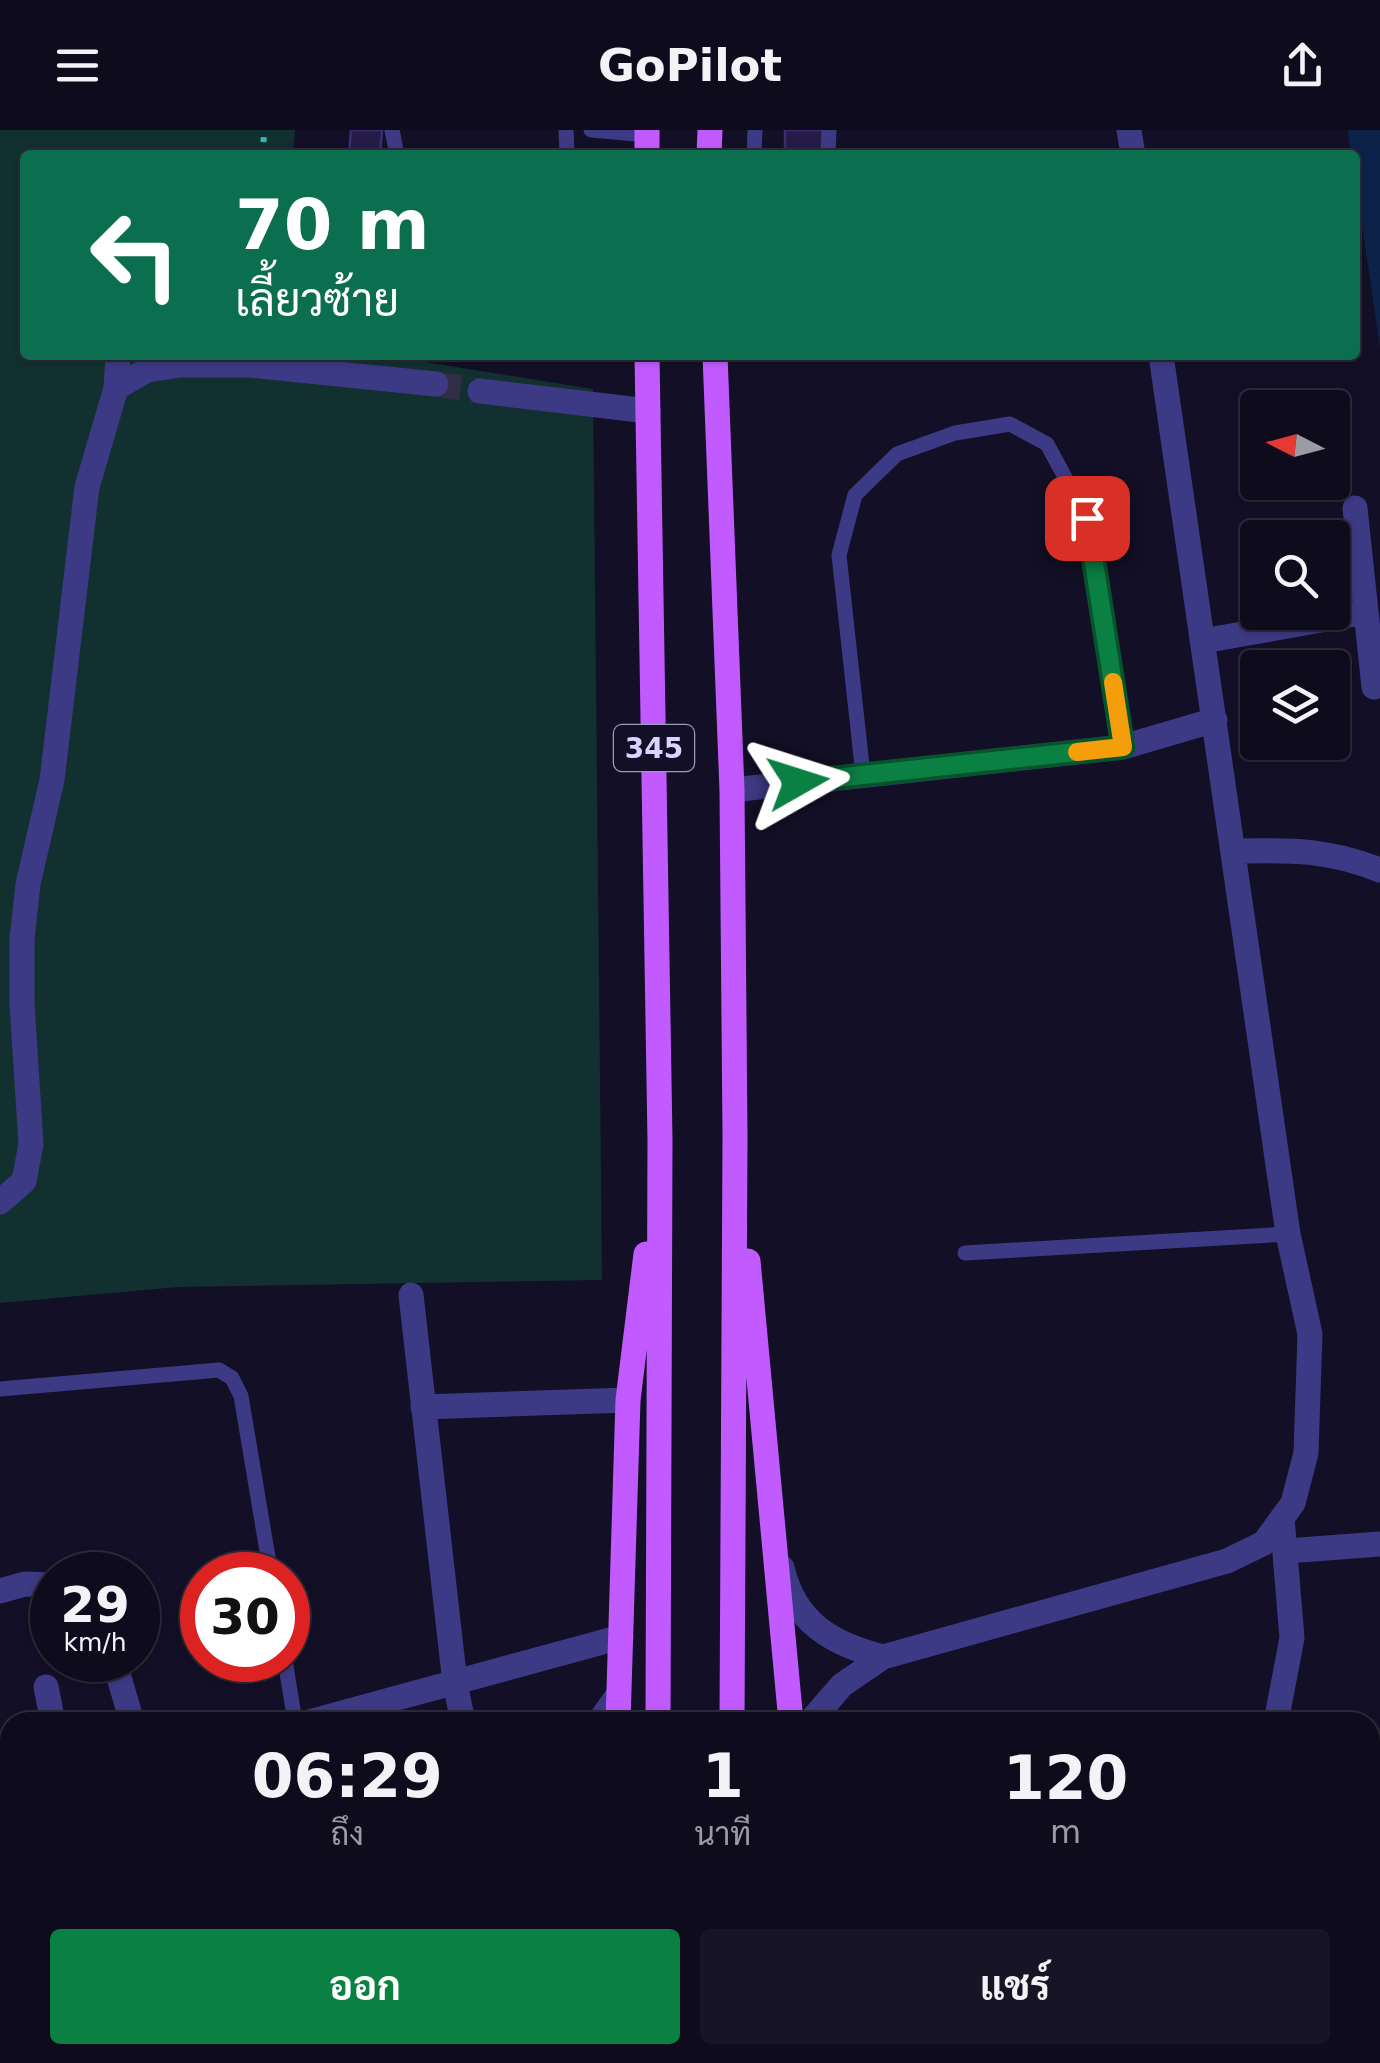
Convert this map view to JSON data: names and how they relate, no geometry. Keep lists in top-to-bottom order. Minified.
{"streets":{"main road":["345"]},"north":"left","page":{"header":"GoPilot","turn":["70 m","เลี้ยวซ้าย"],"speed":"29 km/h","limit":"30","eta":["06:29","ถึง","1","นาที","120","m"],"buttons":["ออก","แชร์"]}}
